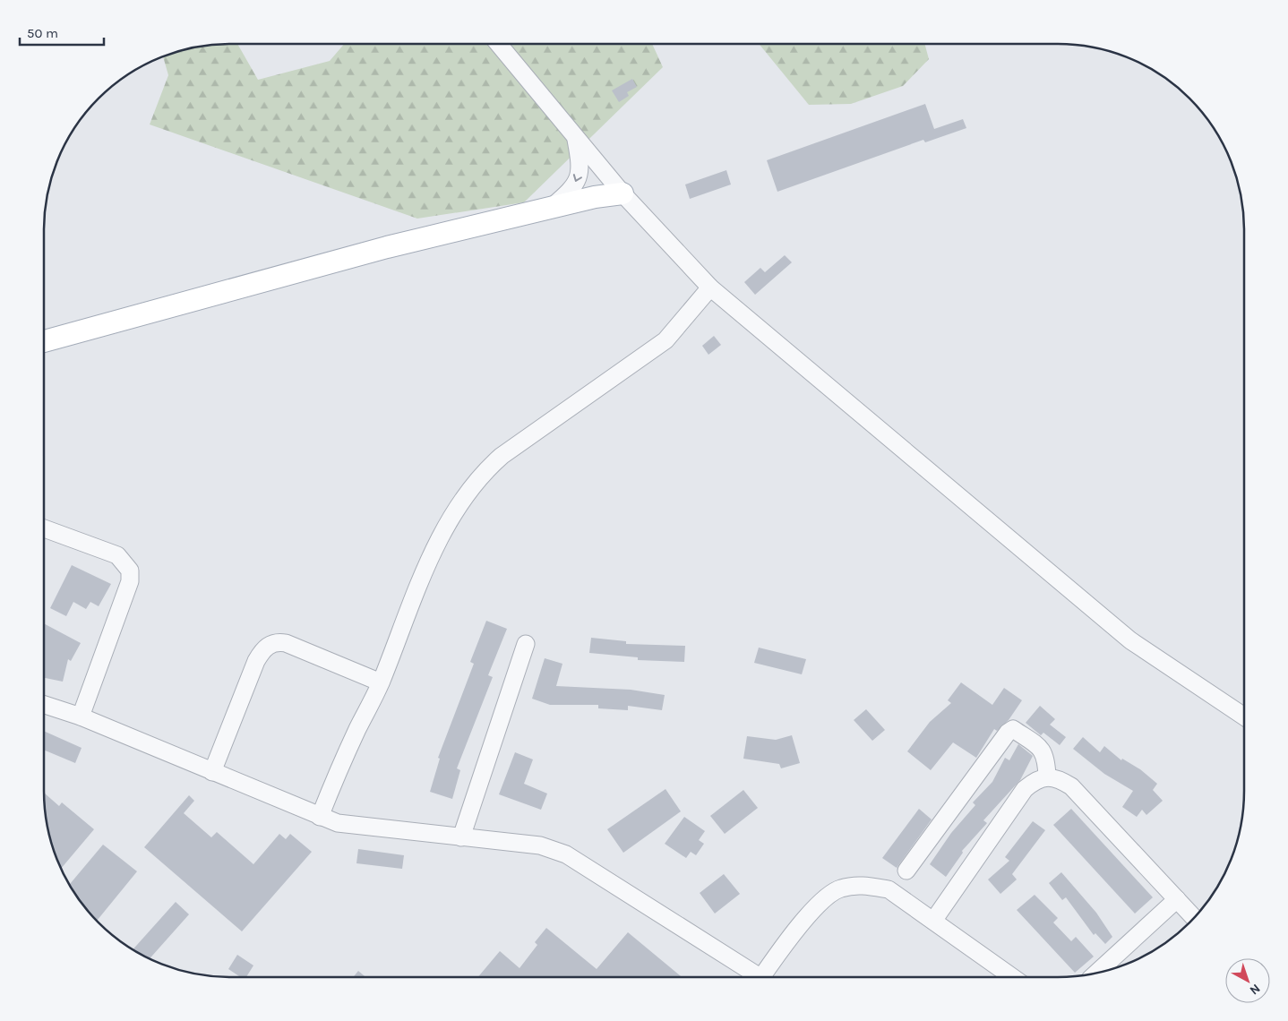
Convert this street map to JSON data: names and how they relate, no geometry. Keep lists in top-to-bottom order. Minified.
{"scale_bar":"50 m","north":"bottom right"}
